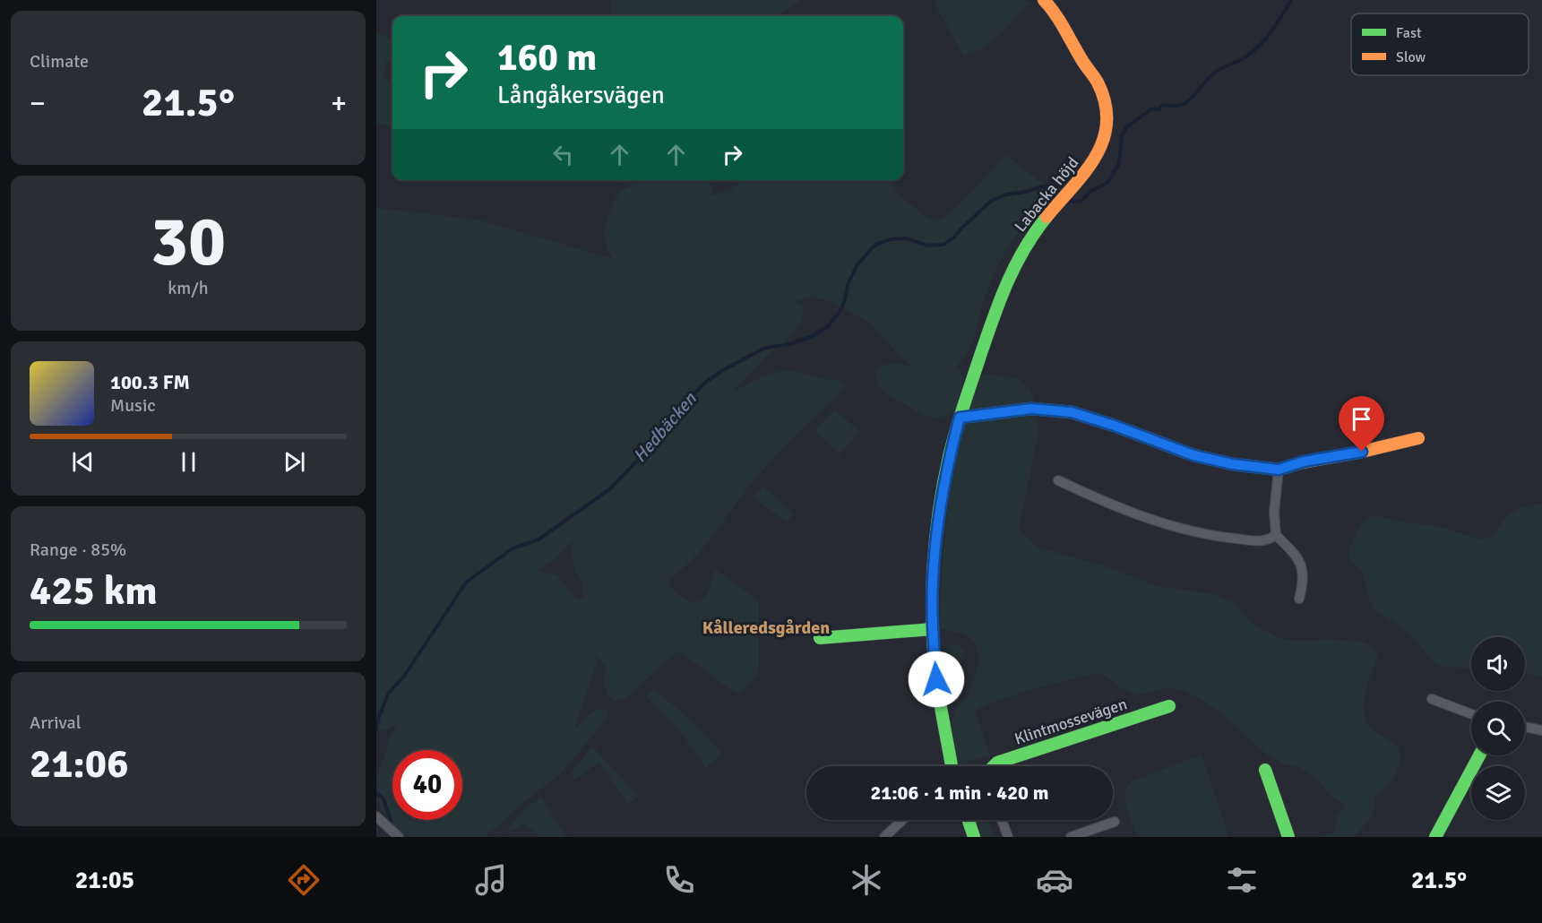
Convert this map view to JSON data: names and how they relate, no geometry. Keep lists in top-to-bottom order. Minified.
{"streets":{"street":["Labacka höjd","Klintmossevägen"]},"districts":["Kålleredsgården"],"water":["Hedbäcken"],"legend":["Fast","Slow"],"page":{"tile":["Climate",["30","km/h"],["Range · 85%","425 km"],["Arrival","21:06"]],"turn":["160 m","Långåkersvägen"],"heat":["−","21.5°","+"],"song":["100.3 FM","Music"],"limit":"40","trip":"21:06 · 1 min · 420 m","tabs":["21:05","21.5°"]}}
